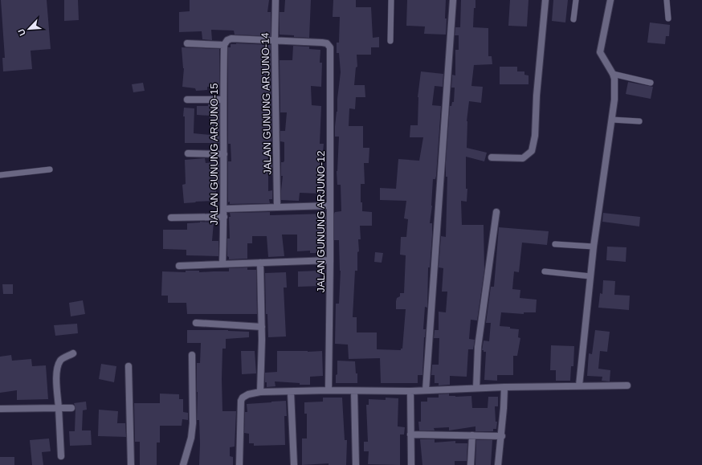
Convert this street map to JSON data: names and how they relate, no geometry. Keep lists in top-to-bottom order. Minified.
{"streets":{"street":["JALAN GUNUNG ARJUNO-14","JALAN GUNUNG ARJUNO-15","JALAN GUNUNG ARJUNO-12"]},"crossings":[["JALAN GUNUNG ARJUNO-14","JALAN GUNUNG ARJUNO-12"]],"north":"bottom left"}
